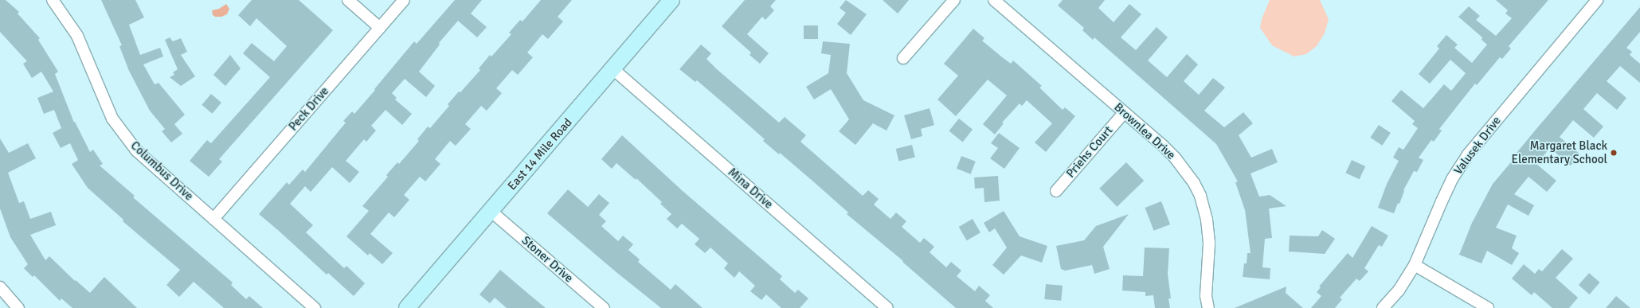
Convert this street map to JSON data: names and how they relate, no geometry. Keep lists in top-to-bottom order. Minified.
{"streets":{"main road":["East 14 Mile Road"],"street":["Peck Drive","Brownlea Drive","Valusek Drive","Priehs Court","Columbus Drive","Mina Drive","Stoner Drive"]},"crossings":[["Peck Drive","Columbus Drive"],["Brownlea Drive","Priehs Court"],["East 14 Mile Road","Mina Drive"],["East 14 Mile Road","Stoner Drive"]],"places":["Margaret Black Elementary School"]}
